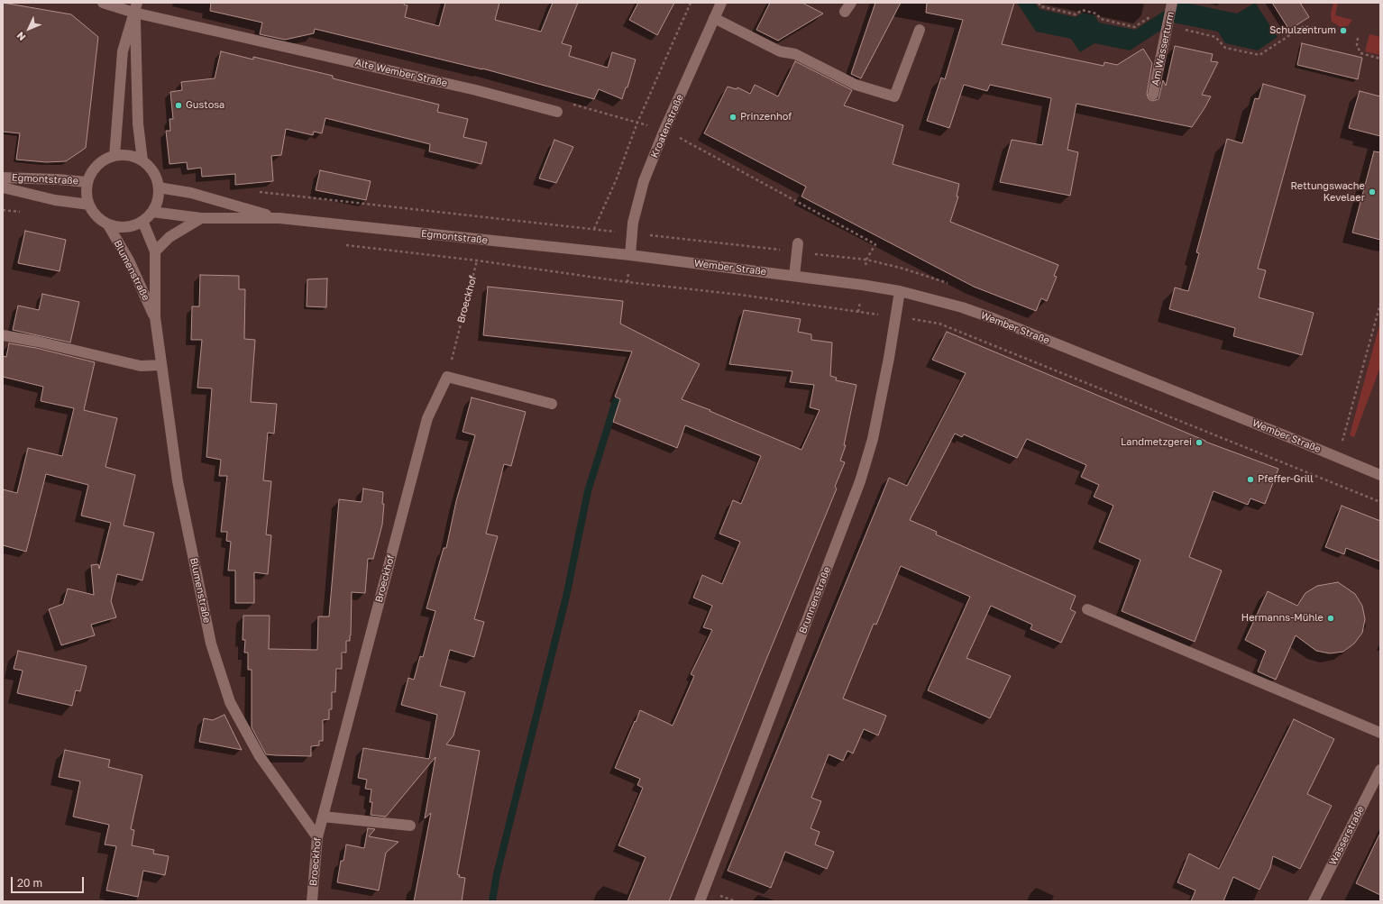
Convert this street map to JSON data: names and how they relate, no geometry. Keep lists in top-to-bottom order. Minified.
{"streets":{"street":["Am Wasserturm","Alte Wember Straße","Kroatenstraße","Egmontstraße","Wember Straße","Blumenstraße","Broeckhof","Brunnenstraße","Wasserstraße"]},"crossings":[["Kroatenstraße","Egmontstraße"],["Kroatenstraße","Wember Straße"],["Egmontstraße","Wember Straße"],["Egmontstraße","Blumenstraße"],["Wember Straße","Brunnenstraße"],["Blumenstraße","Broeckhof"]],"places":["Schulzentrum","Gustosa","Prinzenhof","Rettungswache Kevelaer","Landmetzgerei","Pfeffer-Grill","Hermanns-Mühle"],"scale_bar":"20 m","north":"bottom left"}
